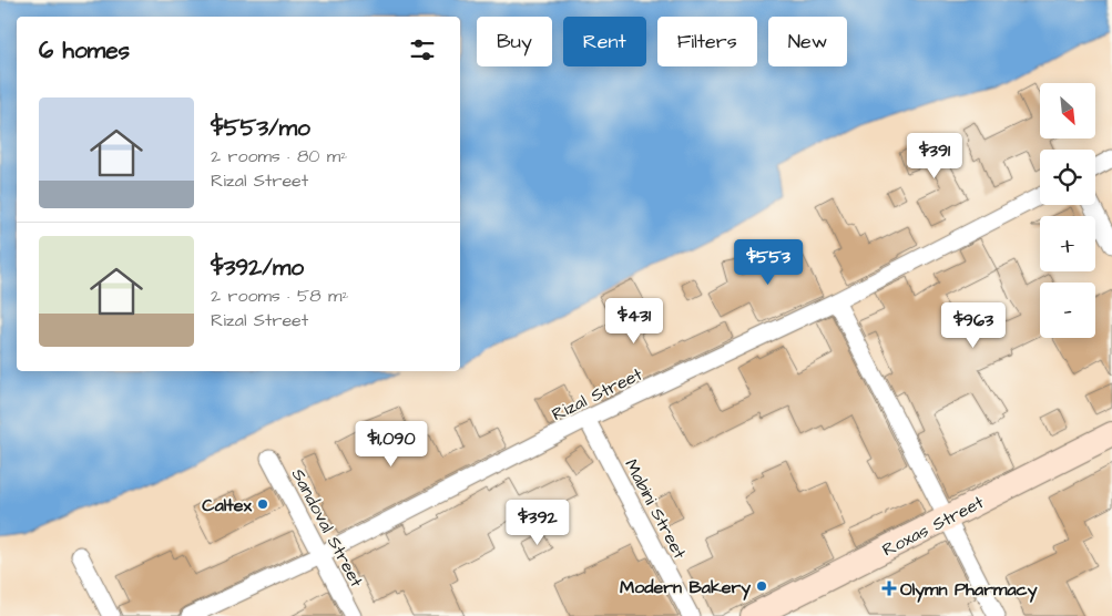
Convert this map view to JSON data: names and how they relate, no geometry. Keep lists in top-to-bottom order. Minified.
{"streets":{"main road":["Roxas Street"],"street":["Rizal Street","Mabini Street","Sandoval Street"]},"crossings":[["Rizal Street","Mabini Street"],["Rizal Street","Sandoval Street"]],"places":{"other":["Caltex","Modern Bakery"],"health":["Olymn Pharmacy"]},"north":"bottom right","page":{"chip":["Buy","Rent","Filters","New"],"heading":"6 homes","map_buttons":["+","−"],"list":[{"name":"$553/mo","note":"2 rooms · 80 m² · Rizal Street"},{"name":"$392/mo","note":"2 rooms · 58 m² · Rizal Street"}],"price":["$391","$553","$431","$963","$1,090","$392"]}}
